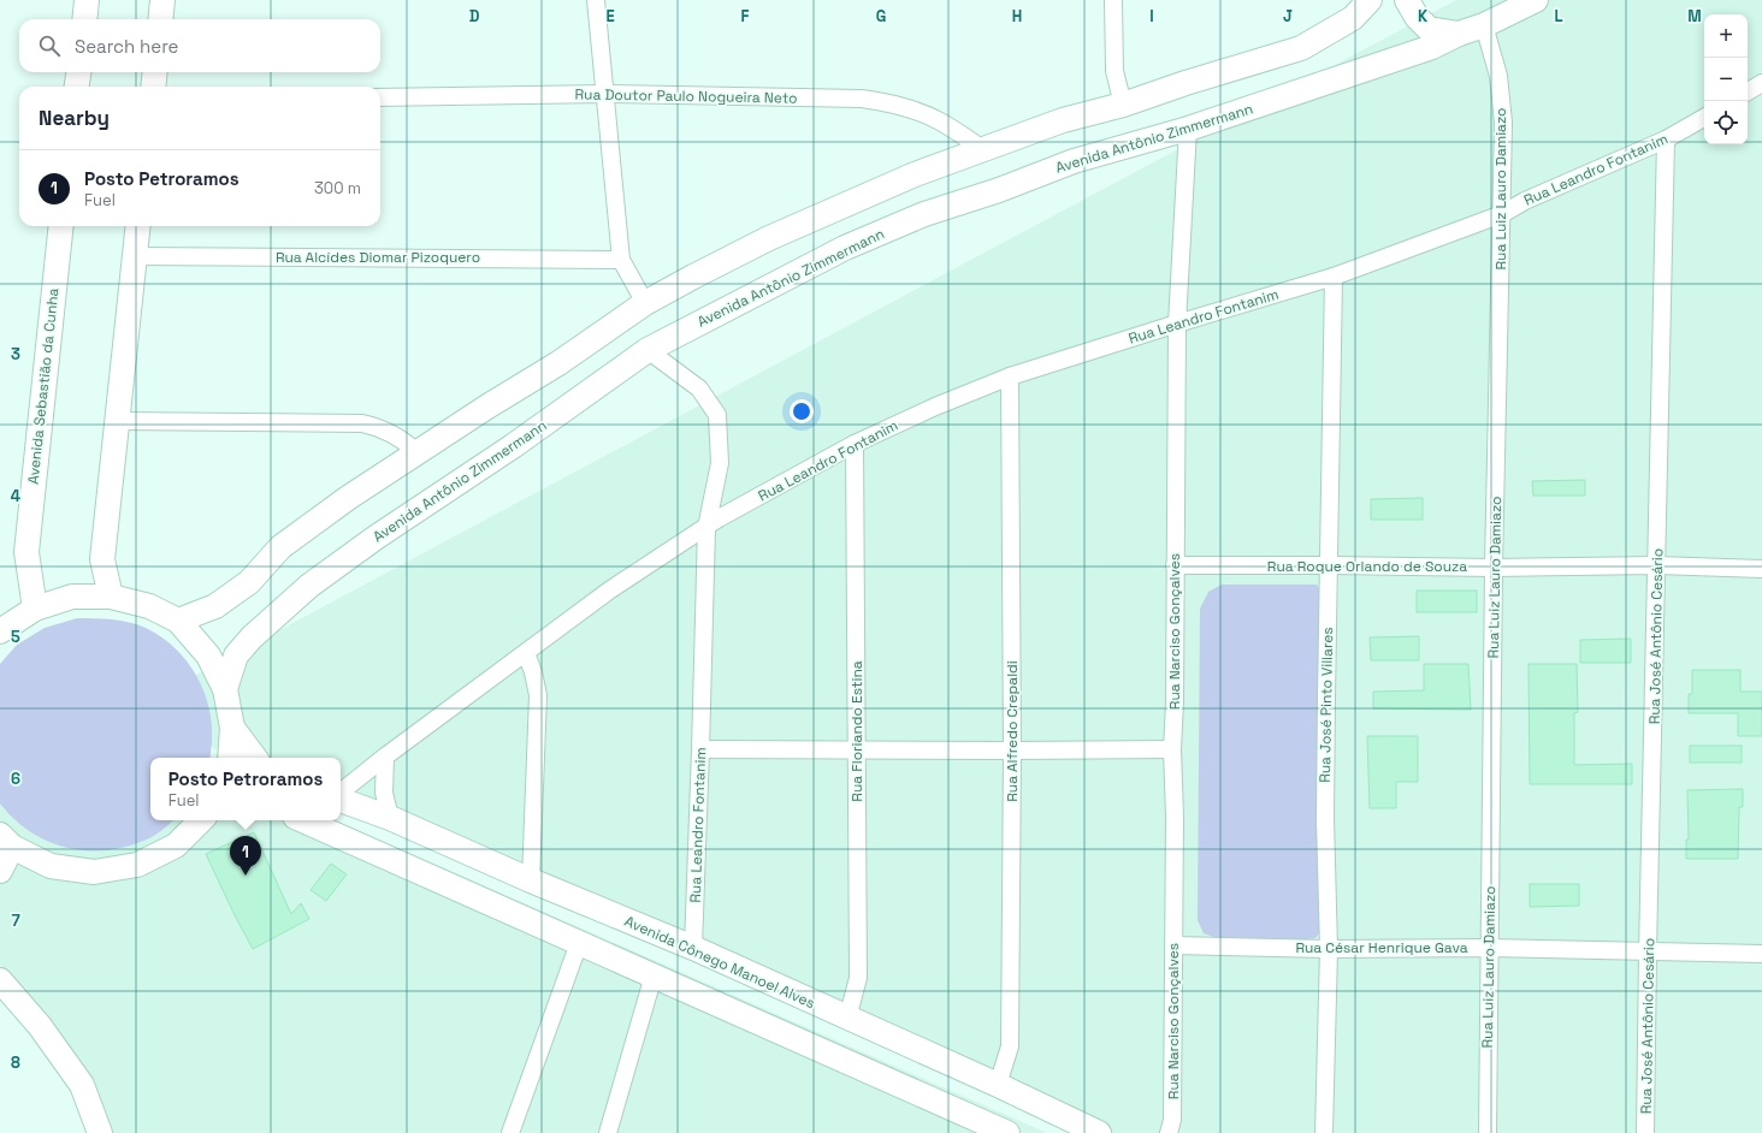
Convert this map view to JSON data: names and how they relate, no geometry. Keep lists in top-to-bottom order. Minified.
{"streets":{"street":["Rua Doutor Paulo Nogueira Neto","Avenida Antônio Zimmermann","Rua Leandro Fontanim","Rua Luiz Lauro Damiazo","Rua Alcídes Diomar Pizoquero","Avenida Sebastião da Cunha","Rua Roque Orlando de Souza","Rua Narciso Gonçalves","Rua José Antônio Cesário","Rua José Pinto Villares","Rua Floriando Estina","Rua Alfredo Crepaldi","Rua César Henrique Gava","Avenida Cônego Manoel Alves"]},"crossings":[["Avenida Antônio Zimmermann","Rua Leandro Fontanim"],["Avenida Antônio Zimmermann","Rua Luiz Lauro Damiazo"],["Avenida Antônio Zimmermann","Rua Narciso Gonçalves"],["Rua Leandro Fontanim","Rua Luiz Lauro Damiazo"],["Rua Leandro Fontanim","Rua Narciso Gonçalves"],["Rua Leandro Fontanim","Rua José Antônio Cesário"],["Rua Leandro Fontanim","Rua José Pinto Villares"],["Rua Leandro Fontanim","Rua Floriando Estina"],["Rua Leandro Fontanim","Rua Alfredo Crepaldi"],["Rua Leandro Fontanim","Avenida Cônego Manoel Alves"],["Rua Luiz Lauro Damiazo","Rua Roque Orlando de Souza"],["Rua Luiz Lauro Damiazo","Rua César Henrique Gava"],["Rua Roque Orlando de Souza","Rua Narciso Gonçalves"],["Rua Roque Orlando de Souza","Rua José Antônio Cesário"],["Rua Roque Orlando de Souza","Rua José Pinto Villares"],["Rua Narciso Gonçalves","Rua César Henrique Gava"],["Rua José Antônio Cesário","Rua César Henrique Gava"],["Rua José Pinto Villares","Rua César Henrique Gava"],["Rua Floriando Estina","Avenida Cônego Manoel Alves"],["Rua Alfredo Crepaldi","Avenida Cônego Manoel Alves"]],"page":{"map_buttons":["+","−"],"search":"Search here","heading":"Nearby","list":[{"mark":"1","name":"Posto Petroramos","note":"Fuel","value":"300 m"}],"popup":["Posto Petroramos","Fuel"],"pins":"1"},"grid":{"columns":["D","E","F","G","H","I","J","K","L","M"],"rows":["3","4","5","6","7","8"]}}
